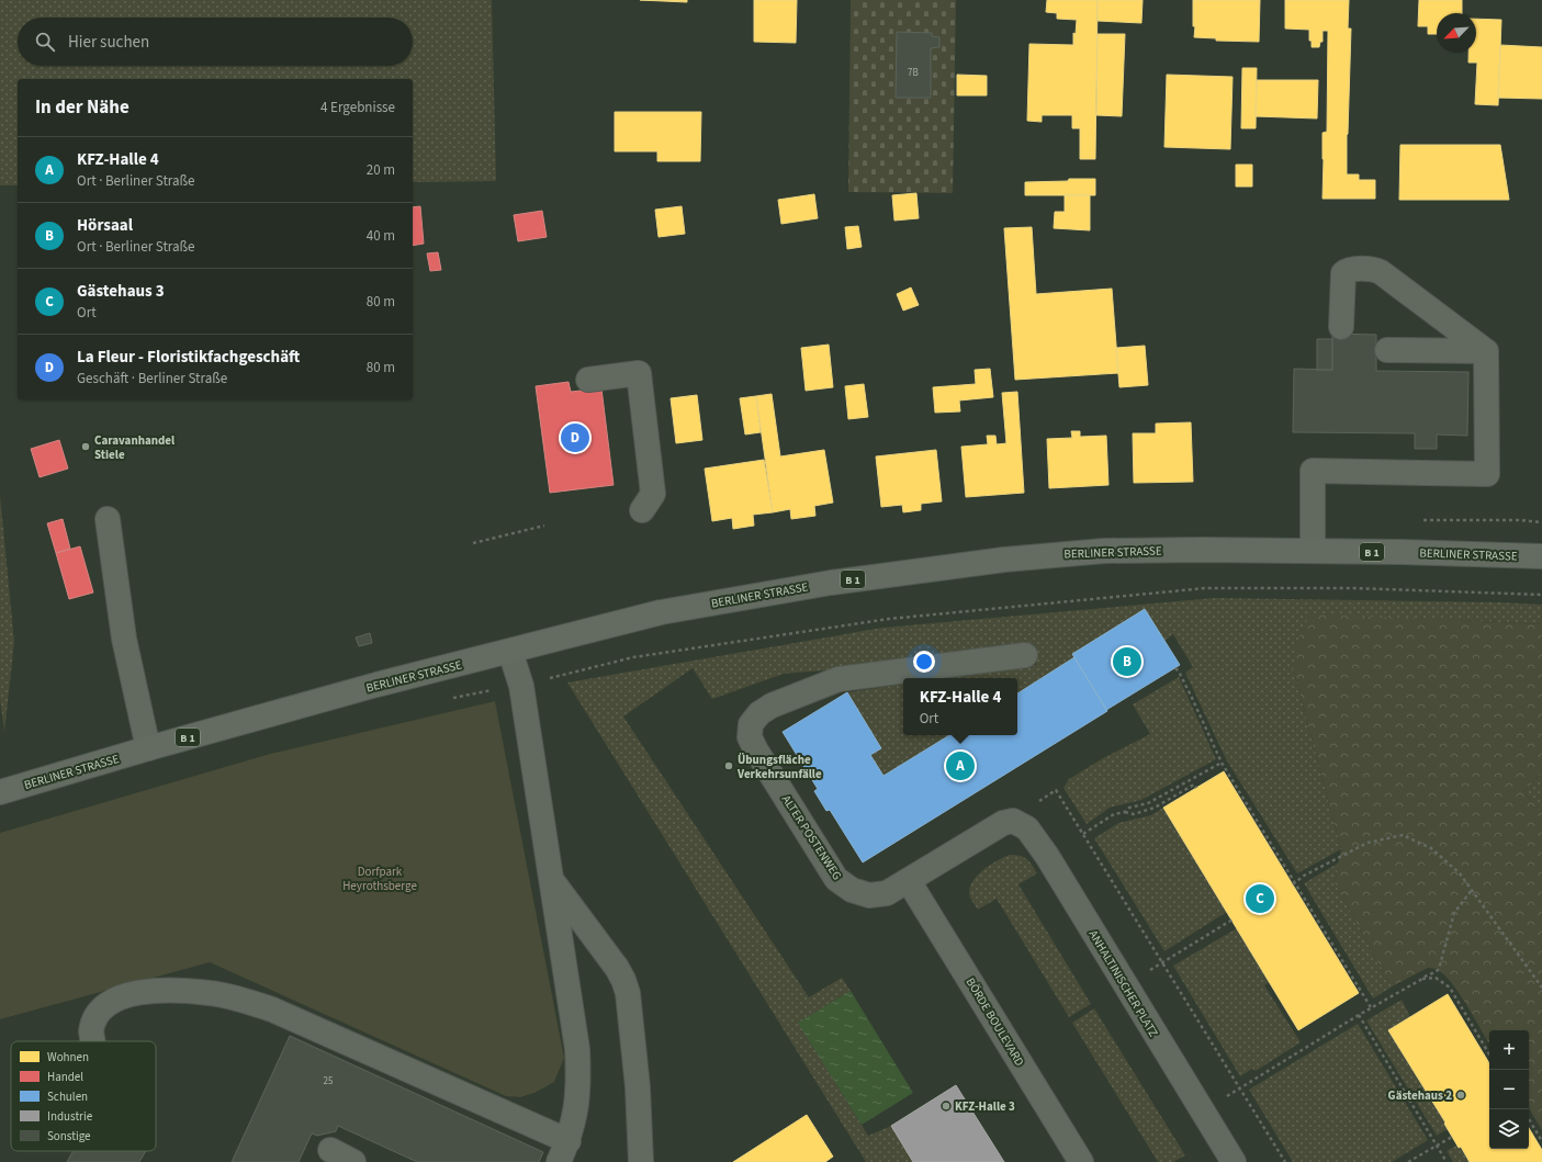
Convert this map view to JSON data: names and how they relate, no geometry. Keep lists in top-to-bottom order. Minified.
{"streets":{"main road":["BERLINER STRASSE","B 1"],"lane":["ALTER POSTENWEG","ANHALTINISCHER PLATZ","BÖRDE BOULEVARD"]},"crossings":[["ALTER POSTENWEG","ANHALTINISCHER PLATZ"],["ALTER POSTENWEG","BÖRDE BOULEVARD"]],"parks":["Dorfpark Heyrothsberge"],"places":["Caravanhandel Stiele","Übungsfläche Verkehrsunfälle","Gästehaus 2","KFZ-Halle 3"],"house_numbers":["7B","25"],"legend":["Wohnen","Handel","Schulen","Industrie","Sonstige"],"north":"bottom left","page":{"search":"Hier suchen","heading":["In der Nähe","4 Ergebnisse"],"list":[{"mark":"A","name":"KFZ-Halle 4","note":"Ort · Berliner Straße","value":"20 m"},{"mark":"B","name":"Hörsaal","note":"Ort · Berliner Straße","value":"40 m"},{"mark":"C","name":"Gästehaus 3","note":"Ort","value":"80 m"},{"mark":"D","name":"La Fleur - Floristikfachgeschäft","note":"Geschäft · Berliner Straße","value":"80 m"}],"pins":["D","B","A","C"],"popup":["KFZ-Halle 4","Ort"],"map_buttons":["+","−"]}}
